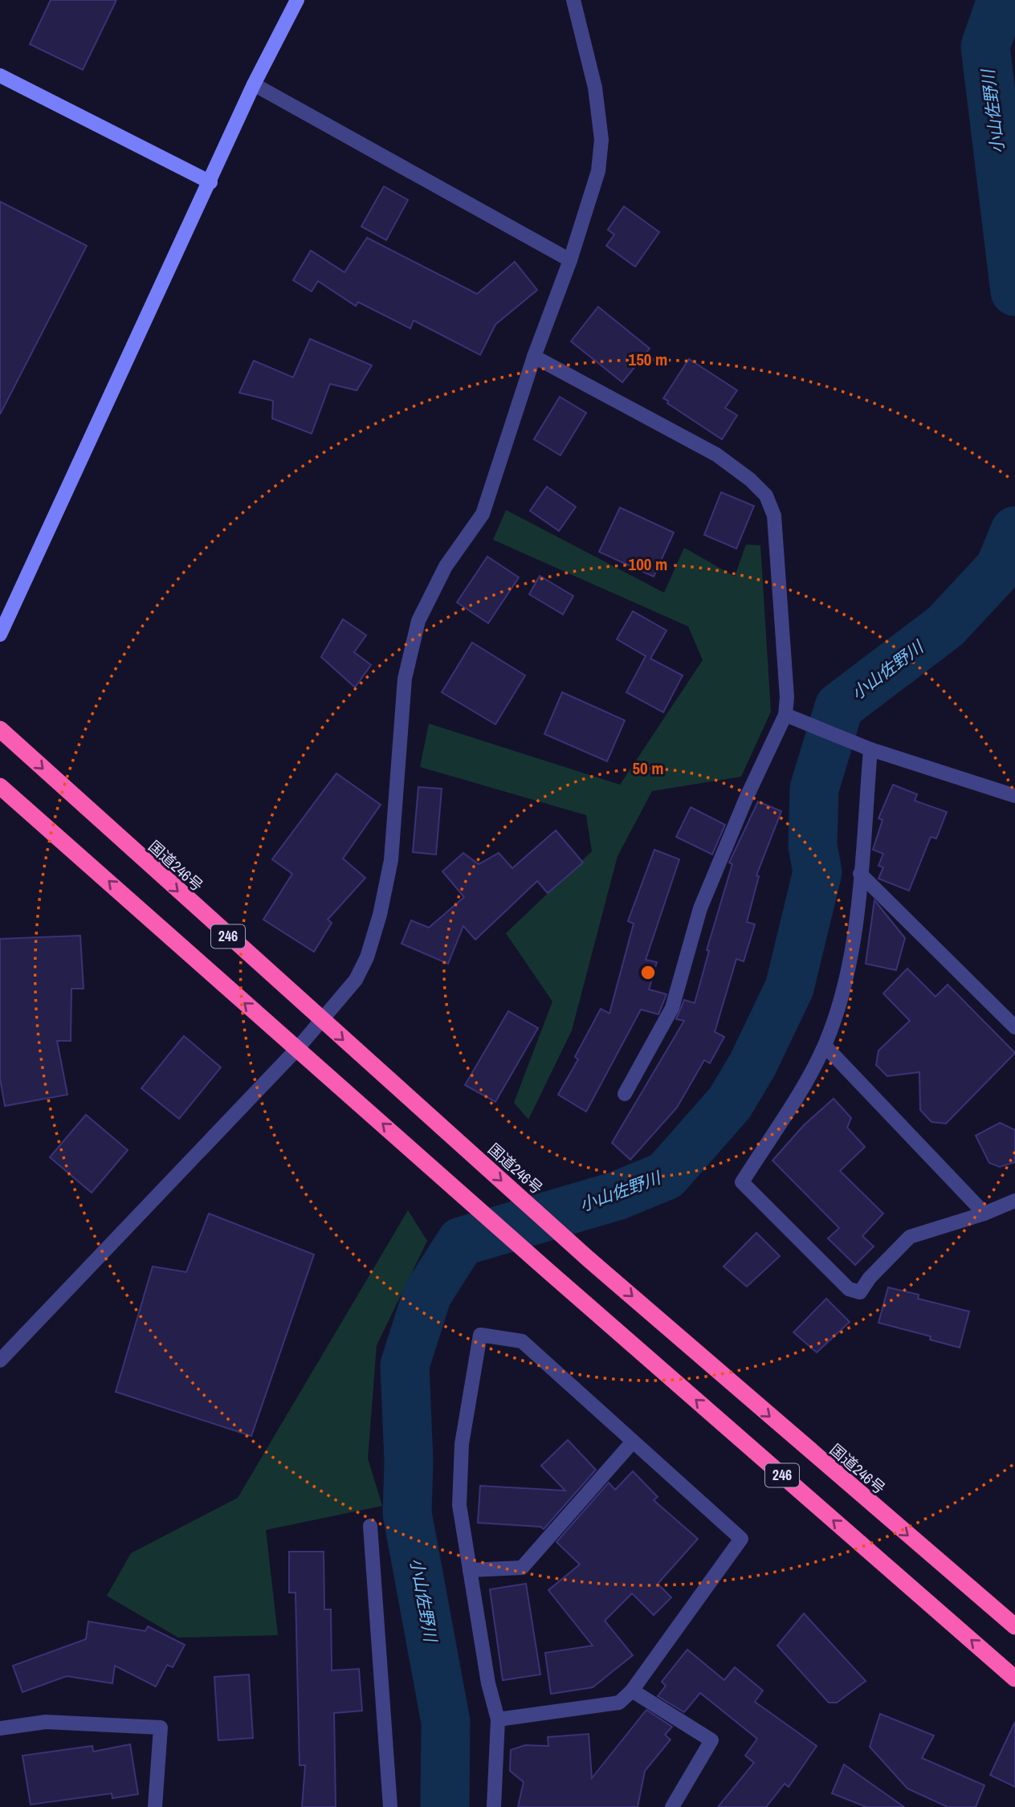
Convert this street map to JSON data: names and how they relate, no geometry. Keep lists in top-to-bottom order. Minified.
{"streets":{"highway":["国道246号","246"]},"water":["小山佐野川"],"rings":["150 m","100 m","50 m"]}
